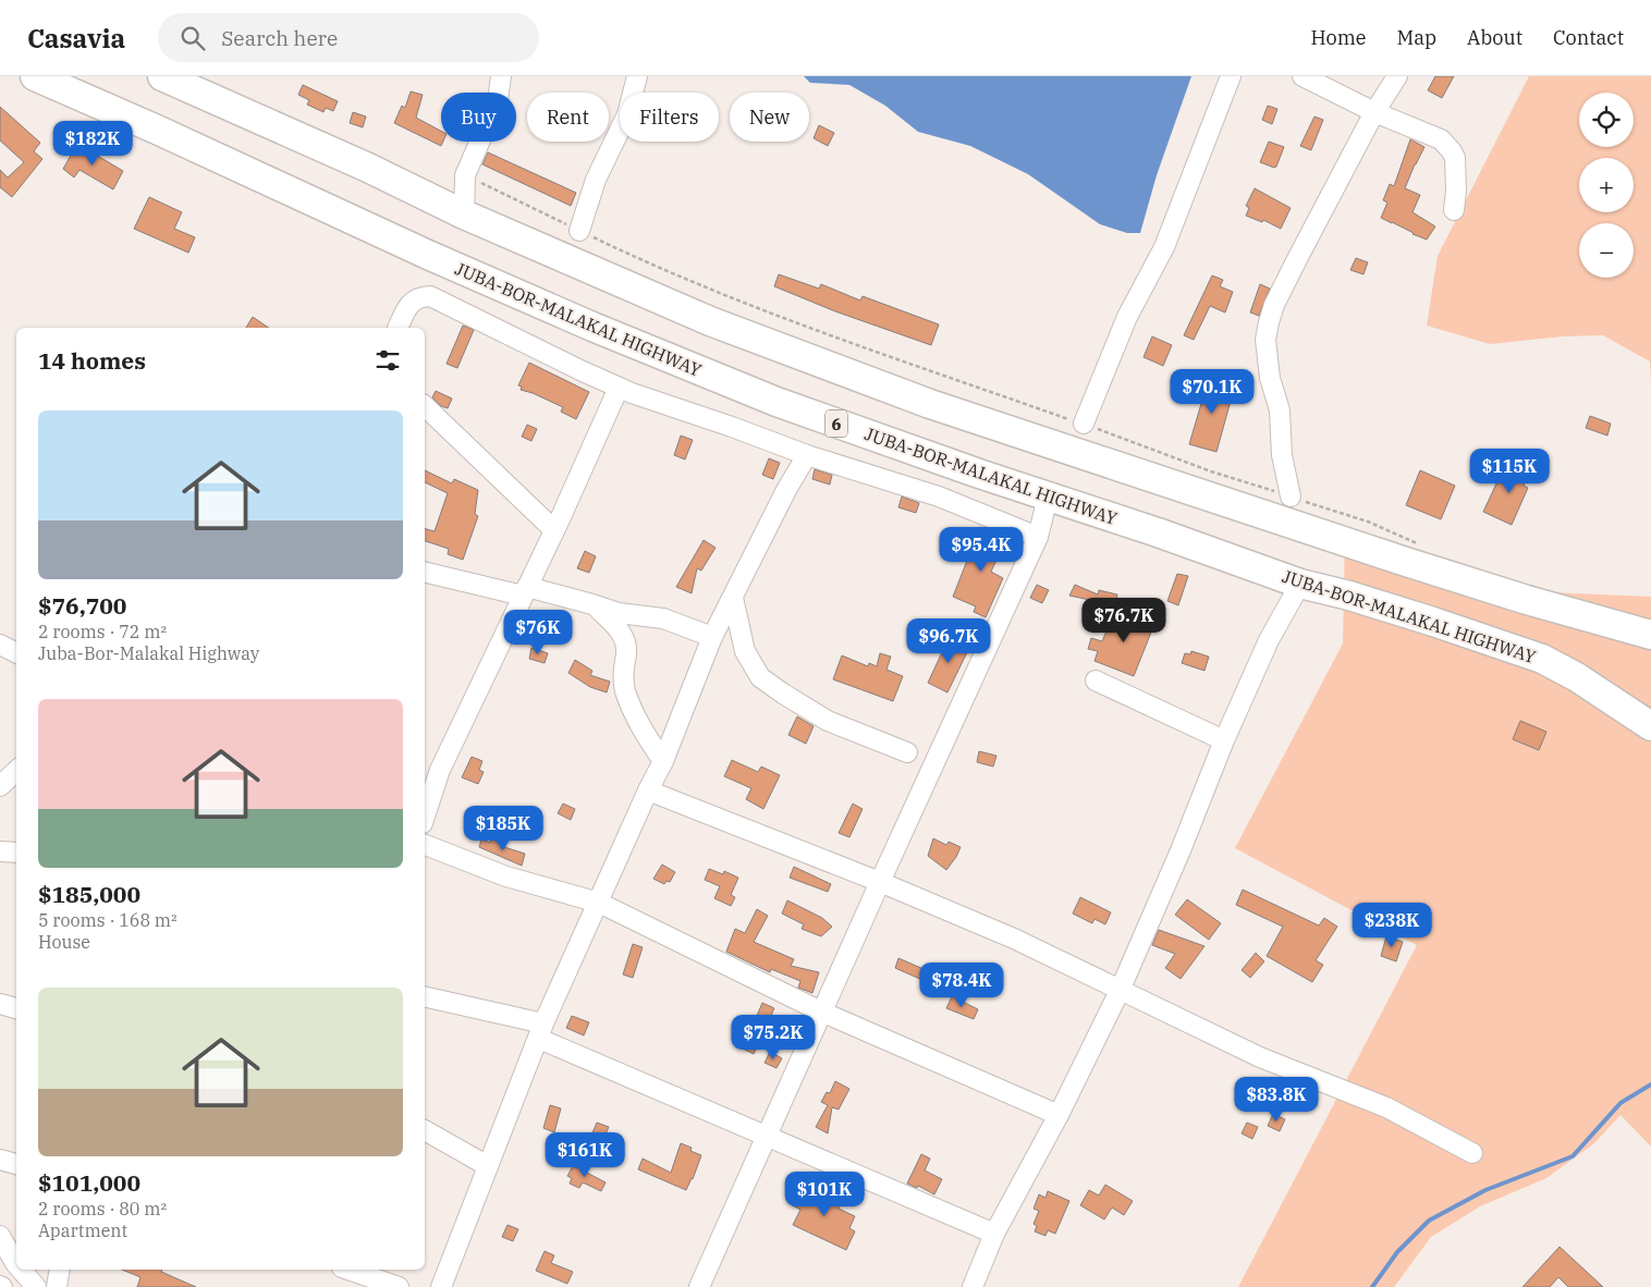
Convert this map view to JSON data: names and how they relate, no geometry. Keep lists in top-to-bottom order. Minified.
{"streets":{"highway":["JUBA-BOR-MALAKAL HIGHWAY","6"]},"page":{"header":"Casavia","search":"Search here","nav":["Home","Map","About","Contact"],"map_buttons":["+","−"],"chip":["Buy","Rent","Filters","New"],"price":["$182K","$70.1K","$115K","$95.4K","$76.7K","$76K","$96.7K","$185K","$238K","$78.4K","$75.2K","$83.8K","$161K","$101K"],"heading":"14 homes","list":[{"name":"$76,700","note":"2 rooms · 72 m² · Juba-Bor-Malakal Highway"},{"name":"$185,000","note":"5 rooms · 168 m² · House"},{"name":"$101,000","note":"2 rooms · 80 m² · Apartment"}]}}
